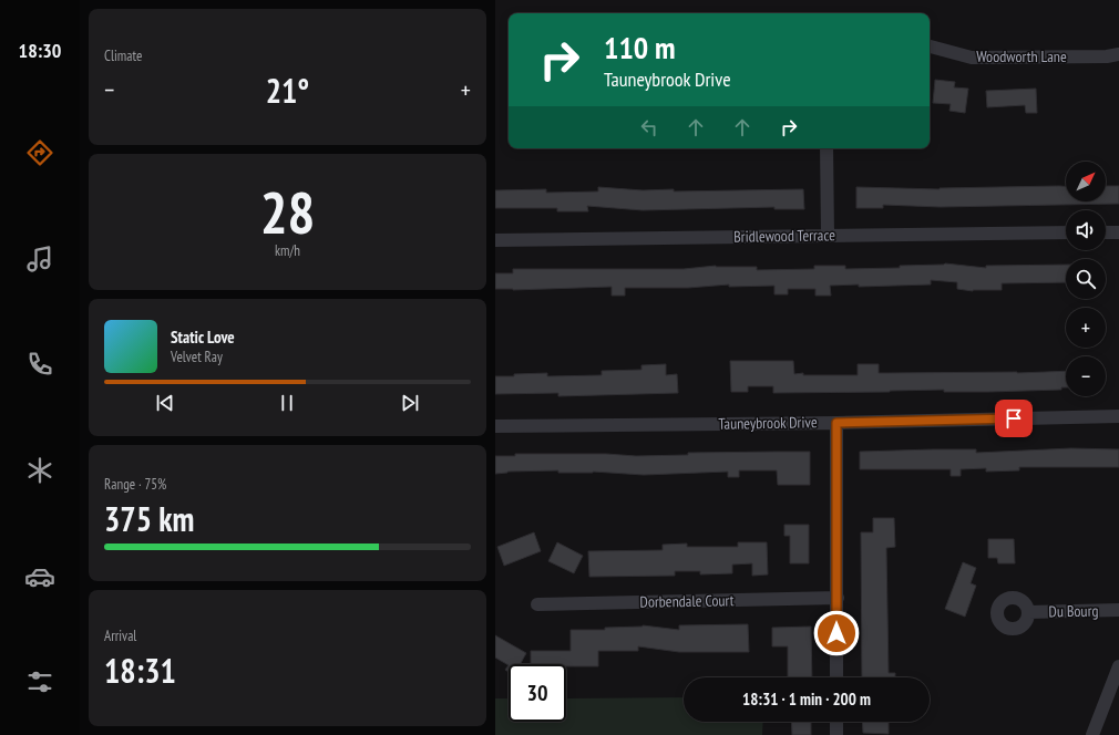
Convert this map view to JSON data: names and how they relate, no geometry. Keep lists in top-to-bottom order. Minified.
{"streets":{"street":["Woodworth Lane","Bridlewood Terrace","Tauneybrook Drive","Dorbendale Court","Du Bourg"]},"north":"top right","page":{"tabs":"18:30","tile":["Climate",["28","km/h"],["Range · 75%","375 km"],["Arrival","18:31"]],"turn":["110 m","Tauneybrook Drive"],"heat":["−","21°","+"],"map_buttons":["+","−"],"song":["Static Love","Velvet Ray"],"limit":"30","trip":"18:31 · 1 min · 200 m"}}
